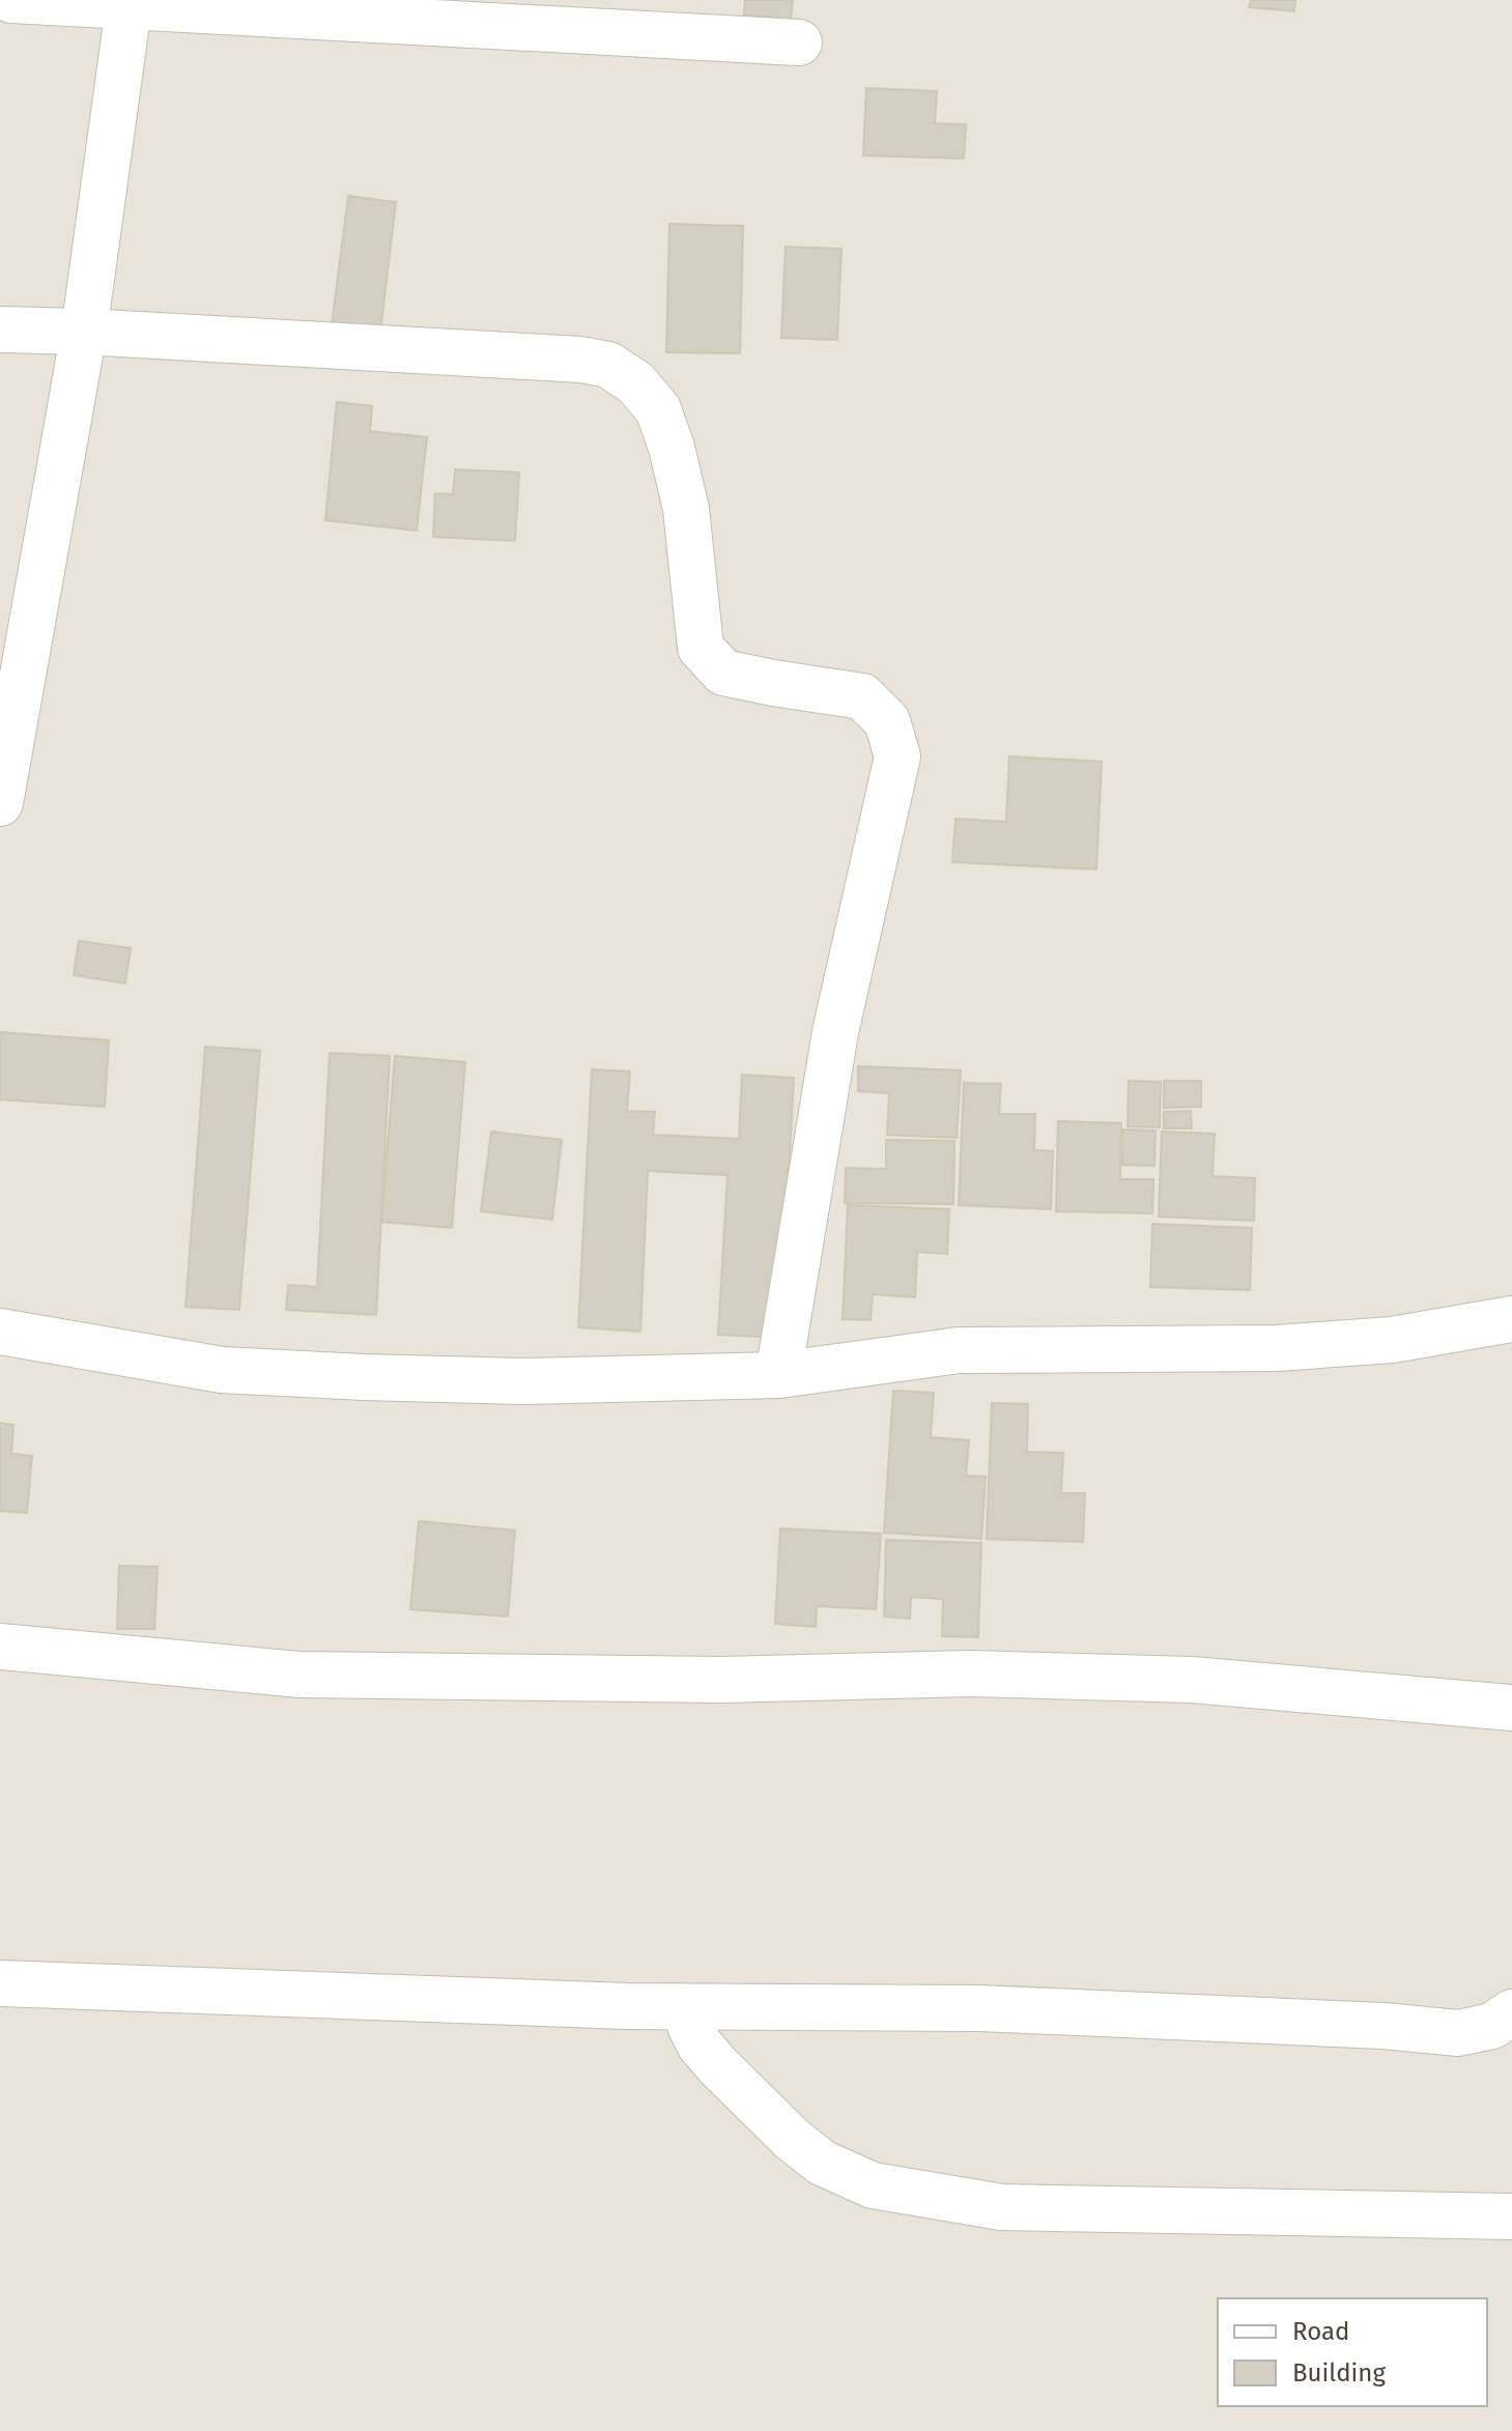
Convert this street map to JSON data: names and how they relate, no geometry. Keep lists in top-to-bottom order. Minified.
{"legend":["Road","Building"]}
